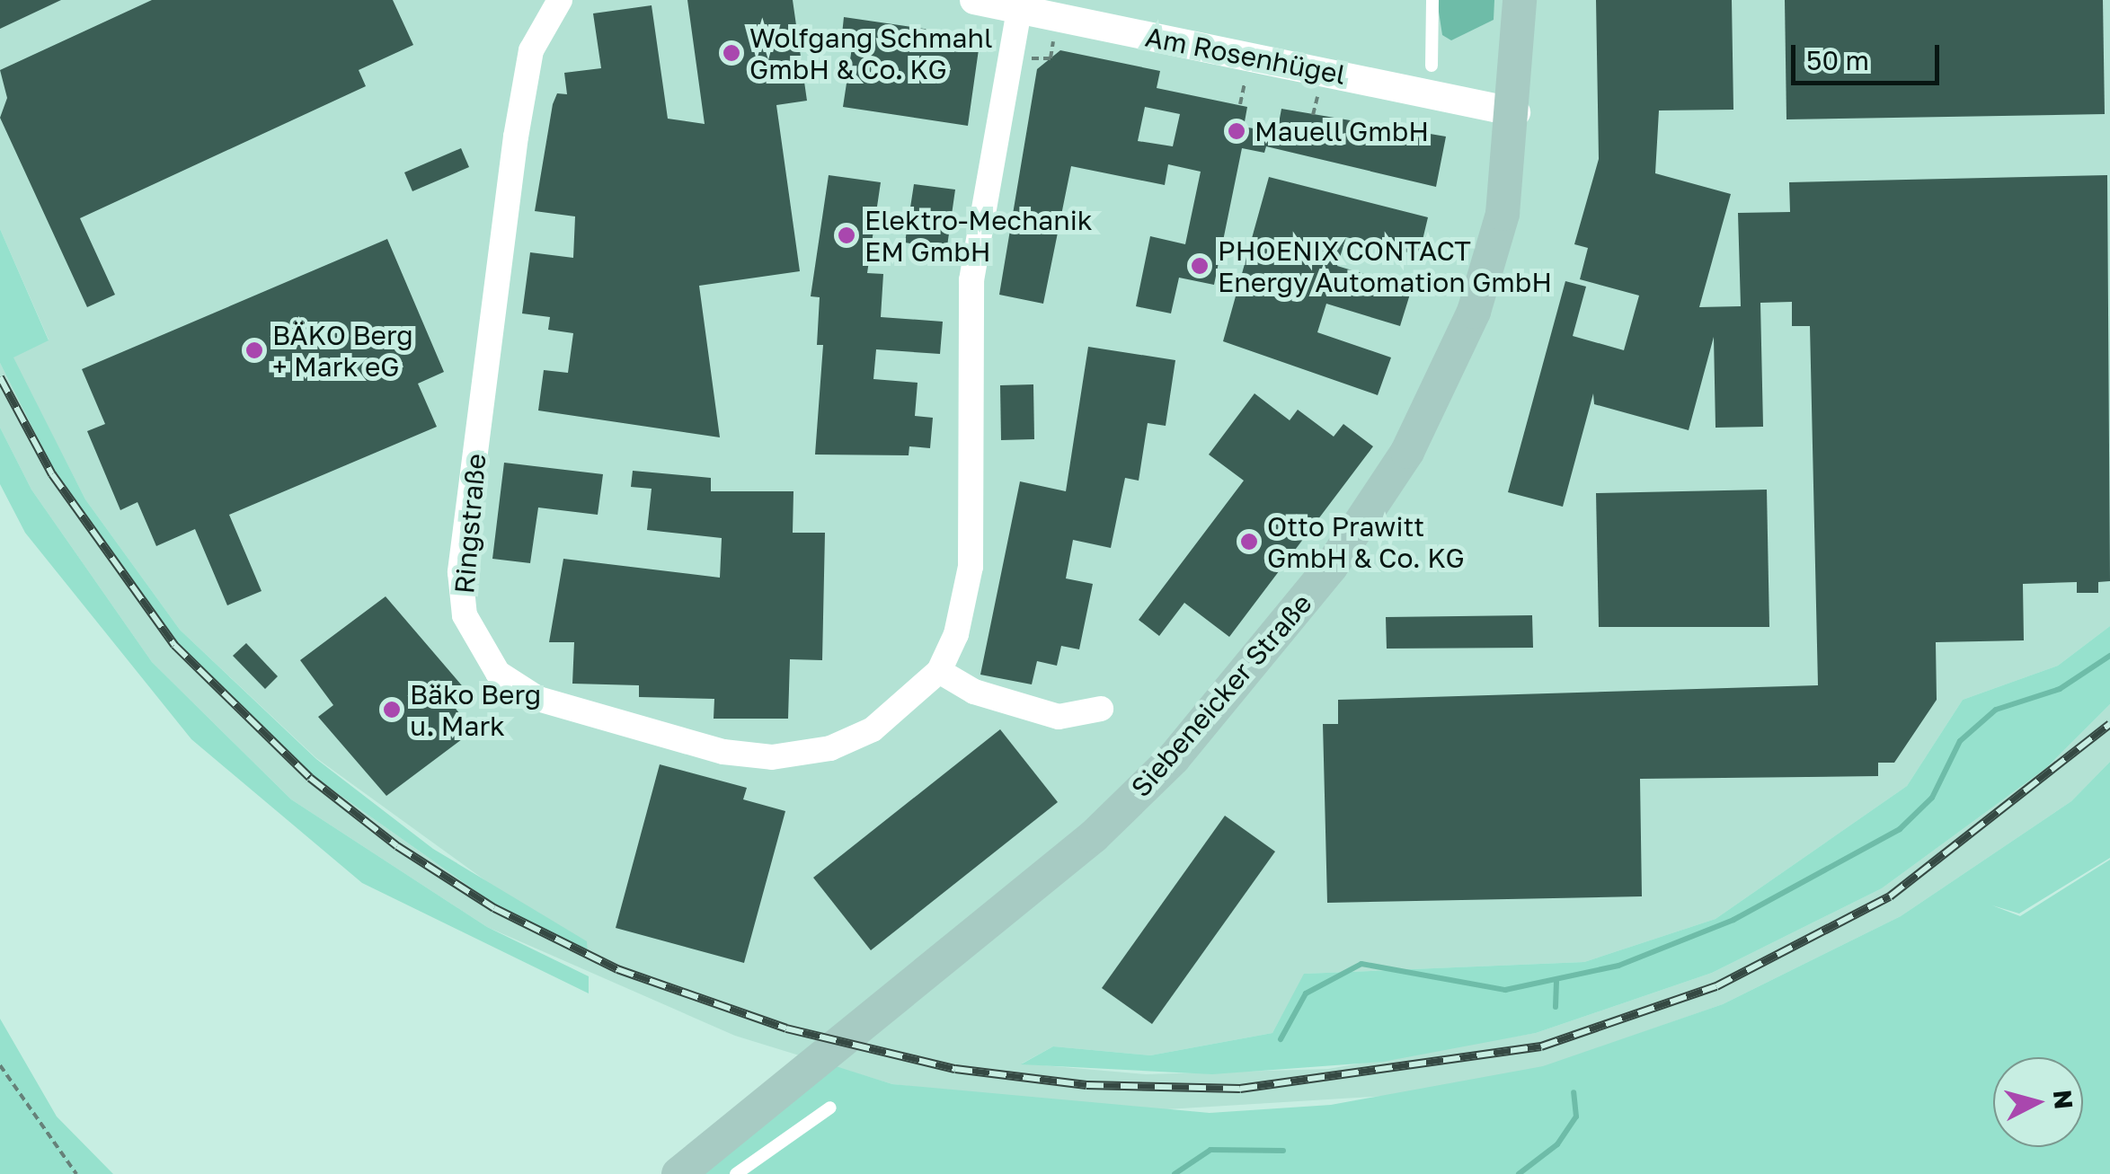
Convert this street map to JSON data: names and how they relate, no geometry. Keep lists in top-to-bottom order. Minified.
{"streets":{"main road":["Siebeneicker Straße"],"street":["Am Rosenhügel","Ringstraße"]},"crossings":[["Am Rosenhügel","Siebeneicker Straße"]],"places":["Wolfgang Schmahl GmbH & Co. KG","Mauell GmbH","Elektro-Mechanik EM GmbH","PHOENIX CONTACT Energy Automation GmbH","BÄKO Berg + Mark eG","Otto Prawitt GmbH & Co. KG","Bäko Berg u. Mark"],"scale_bar":"50 m","north":"right"}
